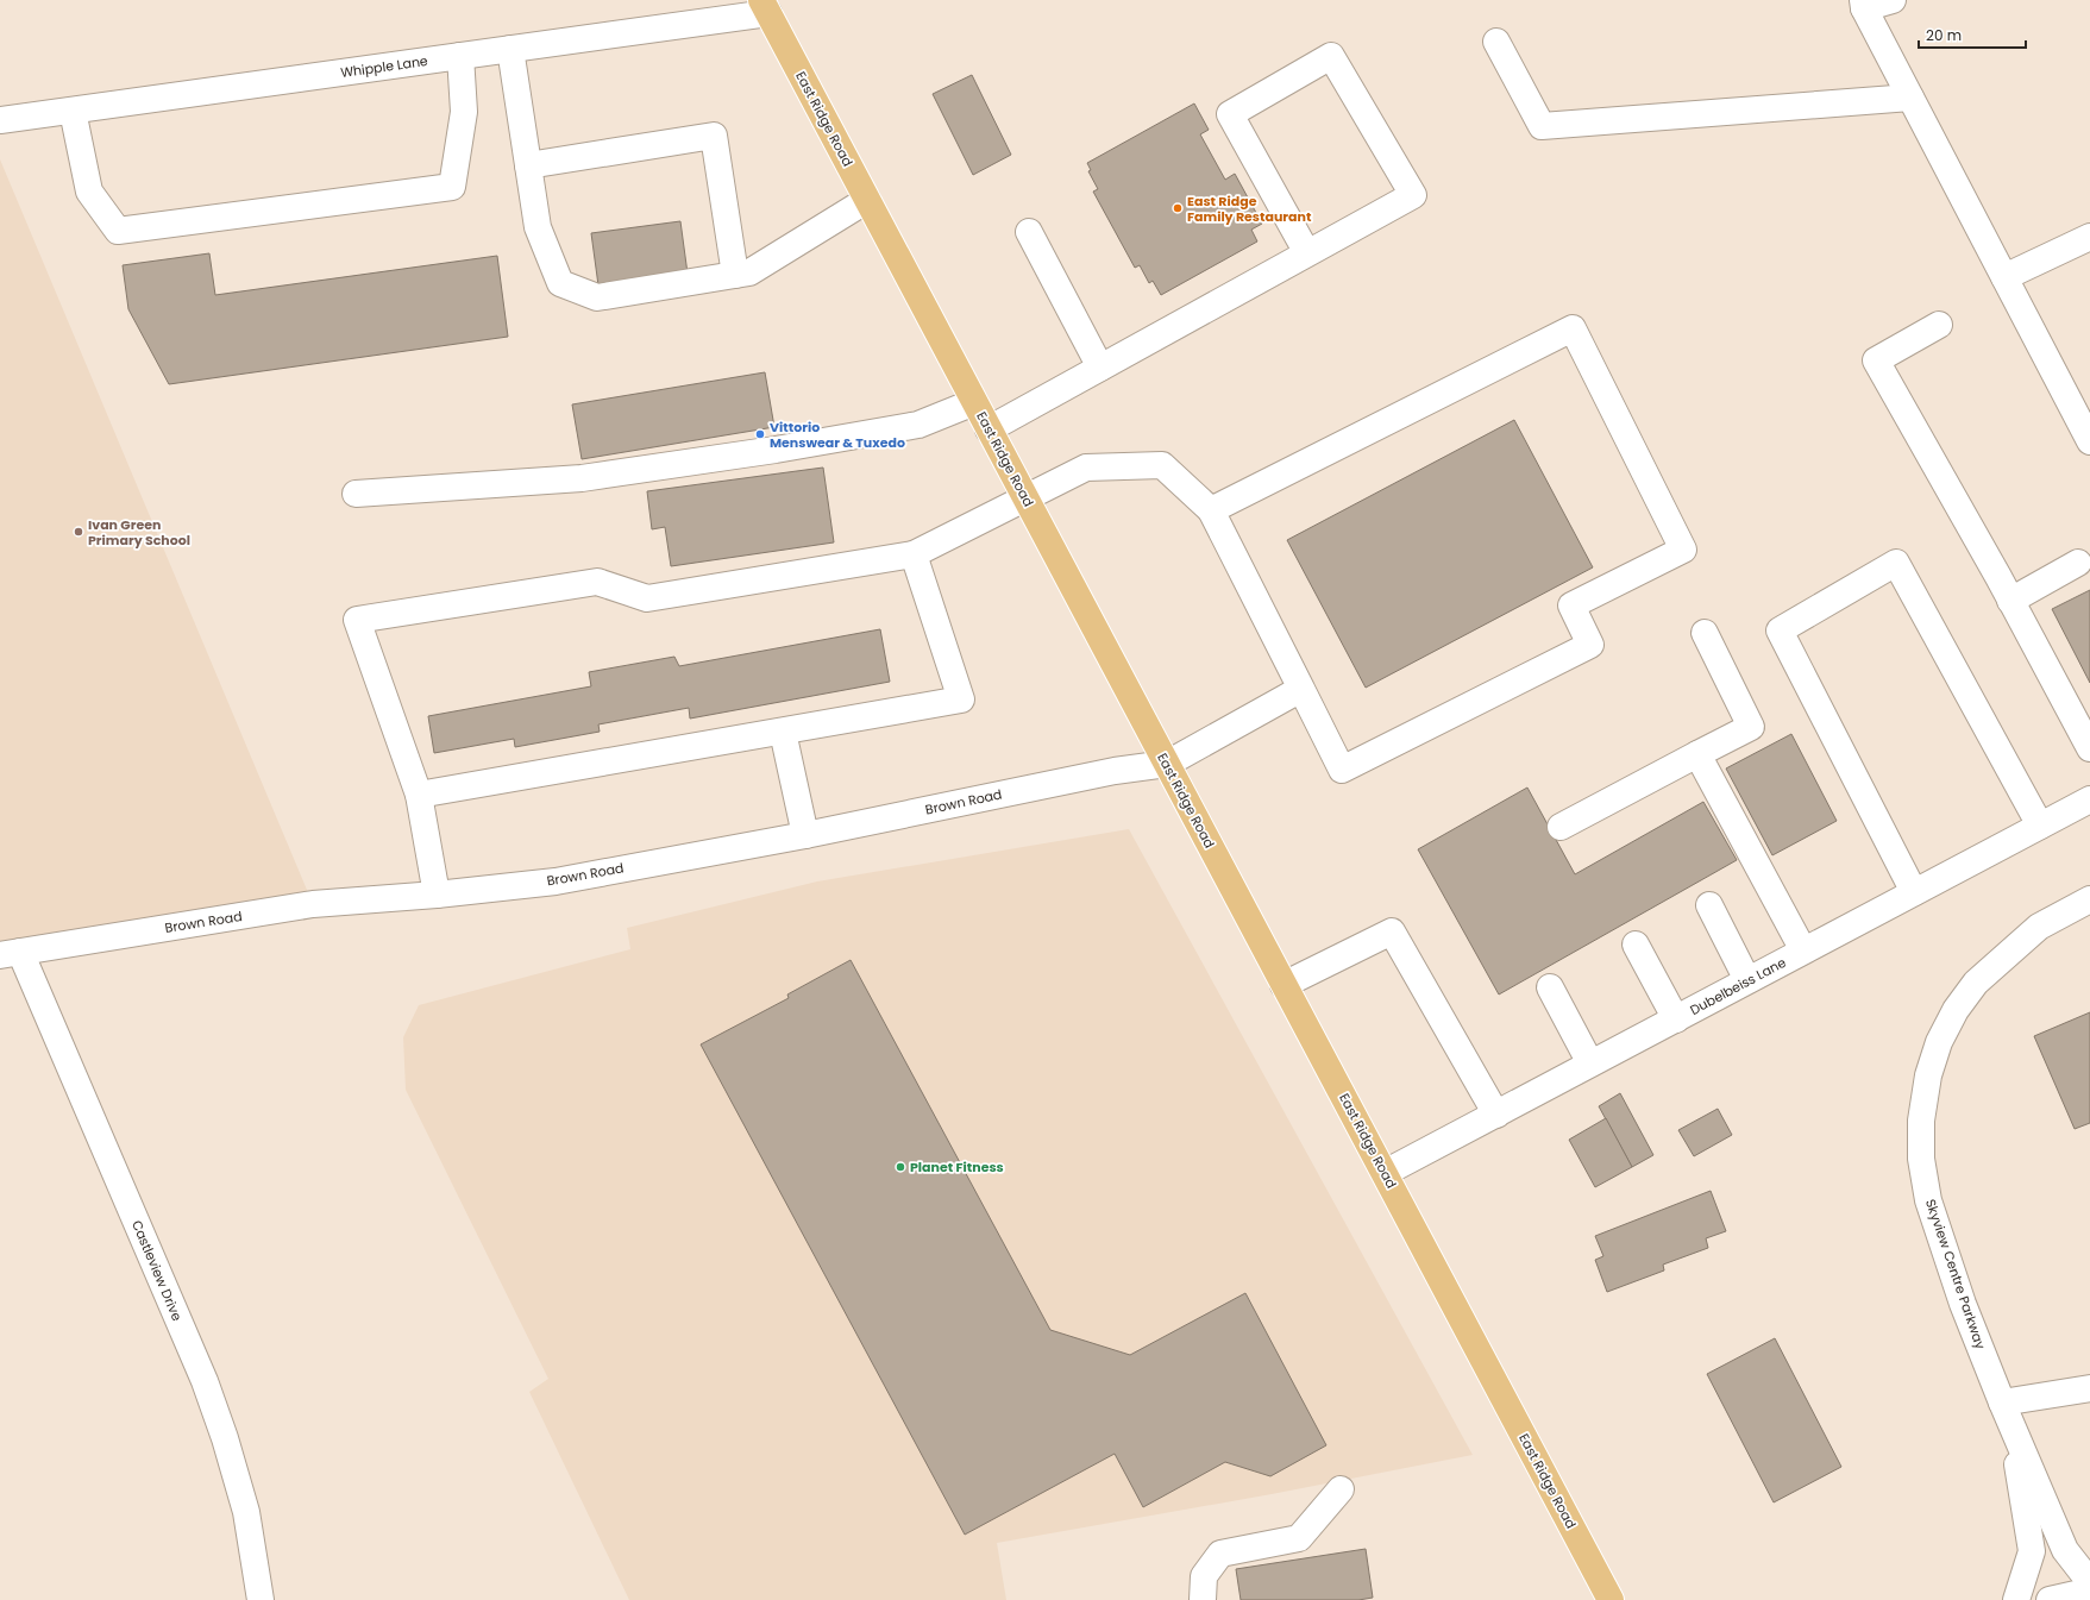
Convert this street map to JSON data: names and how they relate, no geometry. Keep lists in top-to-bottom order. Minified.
{"streets":{"main road":["East Ridge Road"],"street":["Whipple Lane","Brown Road","Dubelbeiss Lane","Castleview Drive","Skyview Centre Parkway"]},"crossings":[["Whipple Lane","East Ridge Road"],["East Ridge Road","Brown Road"],["East Ridge Road","Dubelbeiss Lane"],["Brown Road","Castleview Drive"]],"places":["East Ridge Family Restaurant","Vittorio Menswear & Tuxedo","Ivan Green Primary School","Planet Fitness"],"scale_bar":"20 m"}
